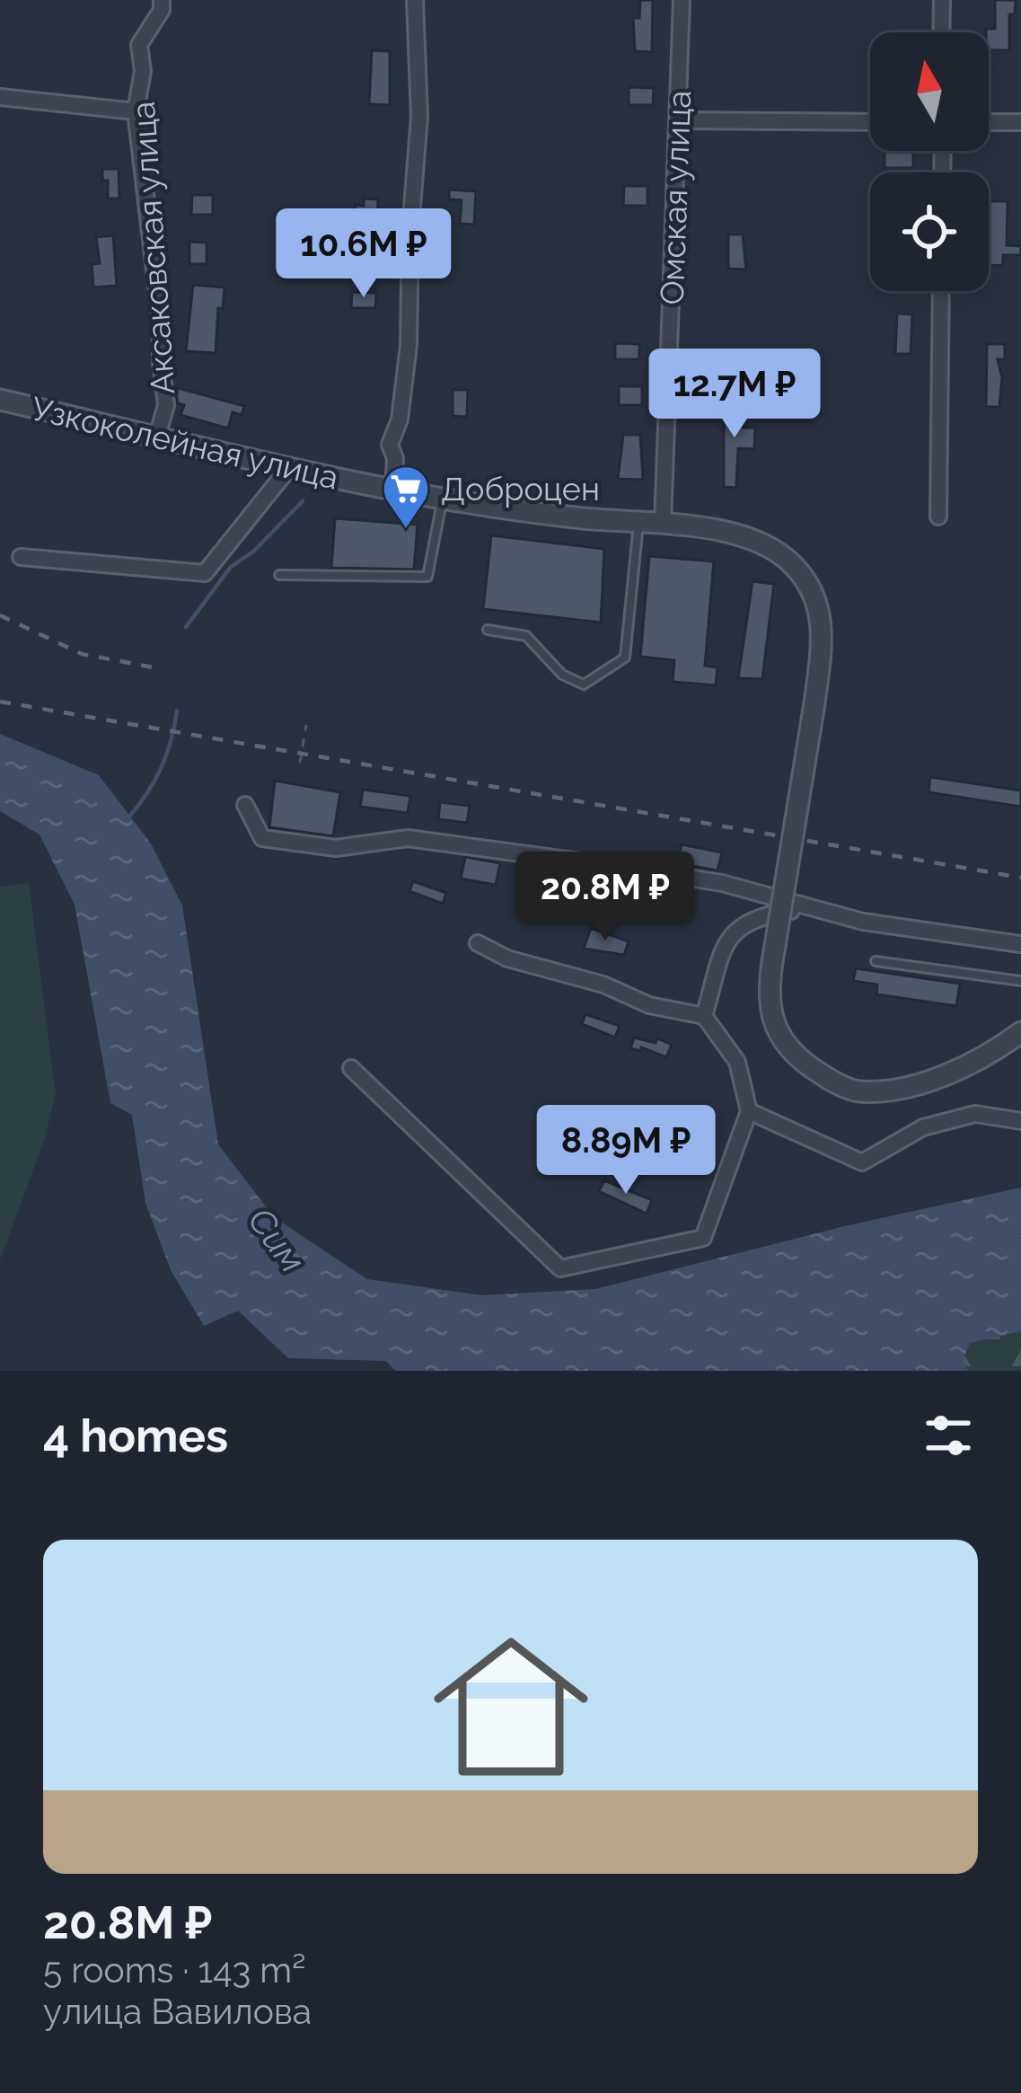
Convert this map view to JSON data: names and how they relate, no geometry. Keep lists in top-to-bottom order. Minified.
{"streets":{"street":["Омская улица","Аксаковская улица","Узкоколейная улица"]},"crossings":[["Омская улица","Узкоколейная улица"],["Аксаковская улица","Узкоколейная улица"]],"water":["Сим"],"places":{"supermarket":["Доброцен"]},"north":"top","page":{"price":["10.6M ₽","12.7M ₽","20.8M ₽","8.89M ₽"],"heading":"4 homes","list":[{"name":"20.8M ₽","note":"5 rooms · 143 m² · улица Вавилова"}]}}
